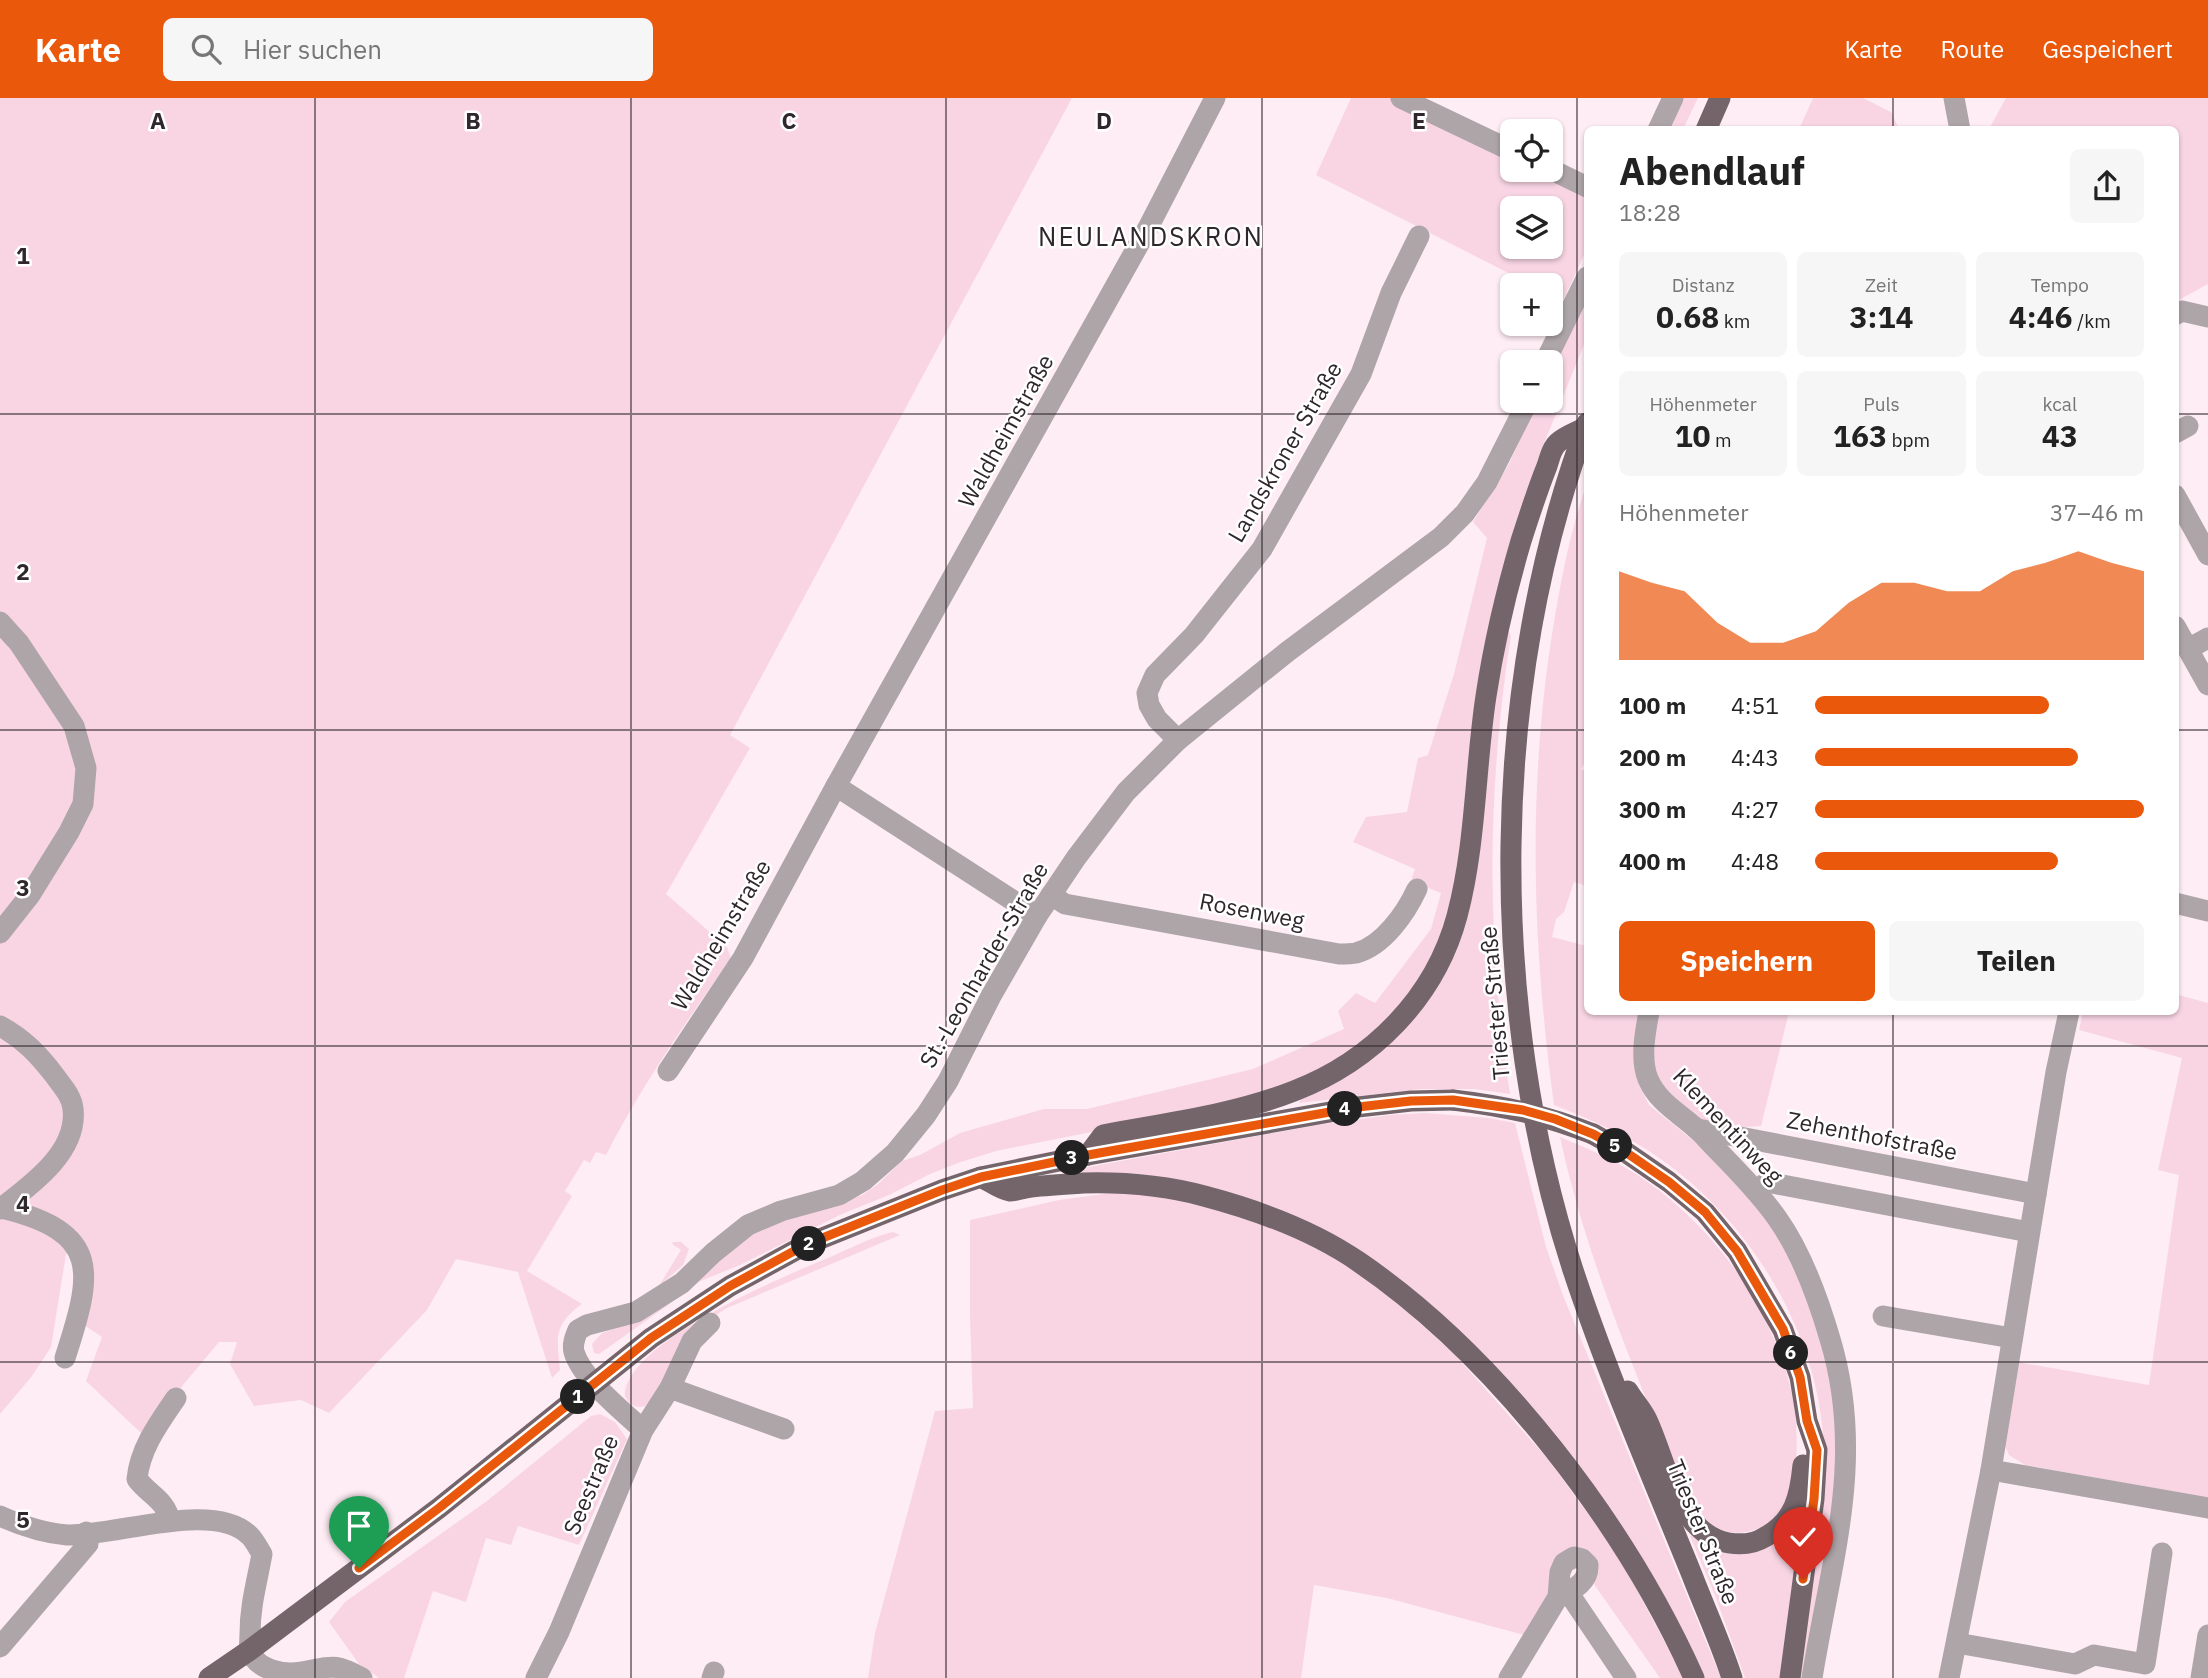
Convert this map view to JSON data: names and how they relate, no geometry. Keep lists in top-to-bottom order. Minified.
{"streets":{"main road":["Triester Straße"],"street":["Waldheimstraße","Landskroner Straße","Rosenweg","St.-Leonharder-Straße","Klementinweg","Zehenthofstraße","Seestraße"]},"crossings":[["Landskroner Straße","St.-Leonharder-Straße"],["Rosenweg","St.-Leonharder-Straße"],["St.-Leonharder-Straße","Seestraße"],["Klementinweg","Zehenthofstraße"]],"districts":["NEULANDSKRON"],"page":{"header":"Karte","search":"Hier suchen","nav":["Karte","Route","Gespeichert"],"map_buttons":["+","−"],"heading":["Abendlauf","18:28"],"stats":[["Distanz","0.68 km"],["Zeit","3:14"],["Tempo","4:46 /km"],["Höhenmeter","10 m"],["Puls","163 bpm"],["kcal","43"]],"chart":["Höhenmeter","37–46 m"],"list":[{"name":"100 m","note":"4:51"},{"name":"200 m","note":"4:43"},{"name":"300 m","note":"4:27"},{"name":"400 m","note":"4:48"}],"buttons":["Speichern","Teilen"],"pins":["4","5","3","2","6","1"]},"grid":{"columns":["A","B","C","D","E"],"rows":["1","2","3","4","5"]}}
